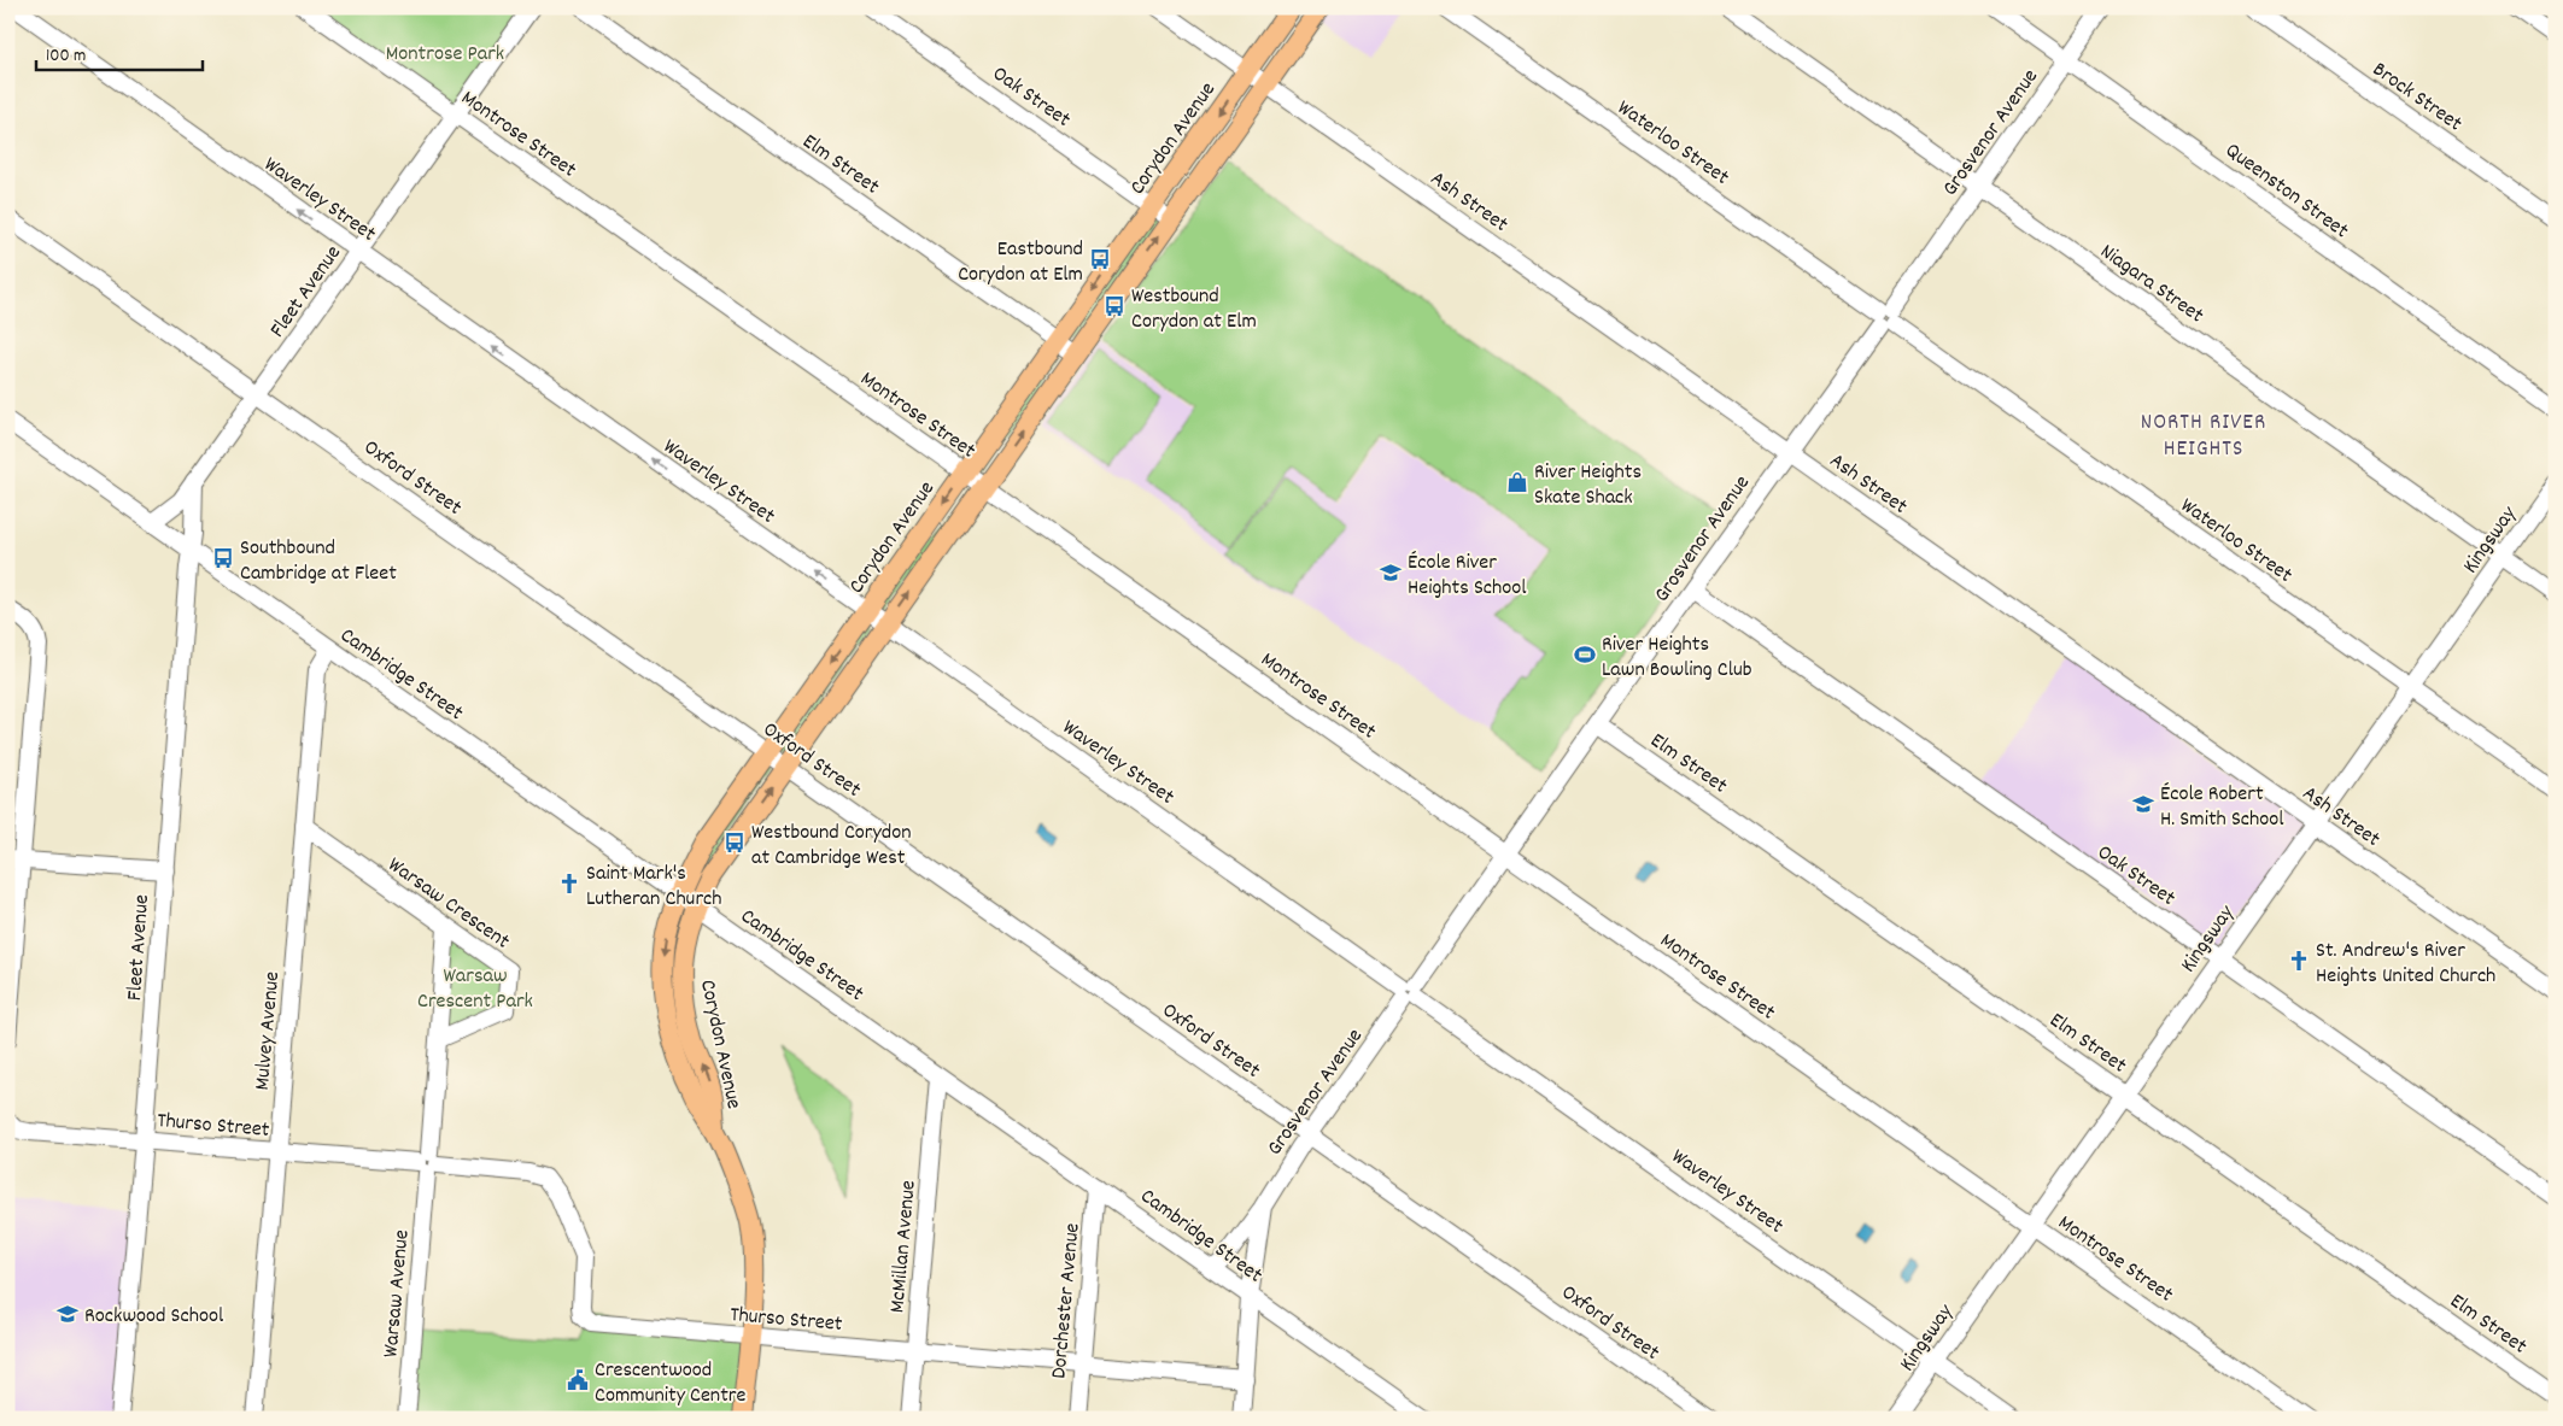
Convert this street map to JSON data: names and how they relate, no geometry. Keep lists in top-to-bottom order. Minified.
{"streets":{"main road":["Corydon Avenue"],"street":["Oak Street","Brock Street","Grosvenor Avenue","Montrose Street","Waterloo Street","Elm Street","Queenston Street","Waverley Street","Ash Street","Niagara Street","Fleet Avenue","Oxford Street","Kingsway","Cambridge Street","Warsaw Crescent","Mulvey Avenue","Thurso Street","McMillan Avenue","Warsaw Avenue","Dorchester Avenue"]},"crossings":[["Oak Street","Grosvenor Avenue"],["Oak Street","Corydon Avenue"],["Oak Street","Kingsway"],["Grosvenor Avenue","Montrose Street"],["Grosvenor Avenue","Waterloo Street"],["Grosvenor Avenue","Elm Street"],["Grosvenor Avenue","Queenston Street"],["Grosvenor Avenue","Waverley Street"],["Grosvenor Avenue","Ash Street"],["Grosvenor Avenue","Niagara Street"],["Grosvenor Avenue","Oxford Street"],["Grosvenor Avenue","Cambridge Street"],["Grosvenor Avenue","Thurso Street"],["Montrose Street","Corydon Avenue"],["Montrose Street","Fleet Avenue"],["Montrose Street","Kingsway"],["Corydon Avenue","Elm Street"],["Corydon Avenue","Waverley Street"],["Corydon Avenue","Ash Street"],["Corydon Avenue","Oxford Street"],["Corydon Avenue","Cambridge Street"],["Corydon Avenue","Thurso Street"],["Waterloo Street","Kingsway"],["Elm Street","Kingsway"],["Waverley Street","Fleet Avenue"],["Waverley Street","Kingsway"],["Ash Street","Kingsway"],["Niagara Street","Kingsway"],["Fleet Avenue","Oxford Street"],["Fleet Avenue","Cambridge Street"],["Fleet Avenue","Thurso Street"],["Cambridge Street","Mulvey Avenue"],["Cambridge Street","McMillan Avenue"],["Cambridge Street","Dorchester Avenue"],["Warsaw Crescent","Mulvey Avenue"],["Warsaw Crescent","Warsaw Avenue"],["Mulvey Avenue","Thurso Street"],["Thurso Street","McMillan Avenue"],["Thurso Street","Warsaw Avenue"],["Thurso Street","Dorchester Avenue"]],"one_way":["Waverley Street"],"districts":["NORTH RIVER HEIGHTS"],"parks":["Montrose Park","Warsaw Crescent Park"],"places":{"bus stop":["Eastbound Corydon at Elm","Westbound Corydon at Elm","Southbound Cambridge at Fleet","Westbound Corydon at Cambridge West"],"shop":["River Heights Skate Shack"],"school or university":["École River Heights School","École Robert H. Smith School","Rockwood School"],"sports":["River Heights Lawn Bowling Club"],"church":["Saint Mark's Lutheran Church","St. Andrew's River Heights United Church"],"public building":["Crescentwood Community Centre"]},"scale_bar":"100 m"}
